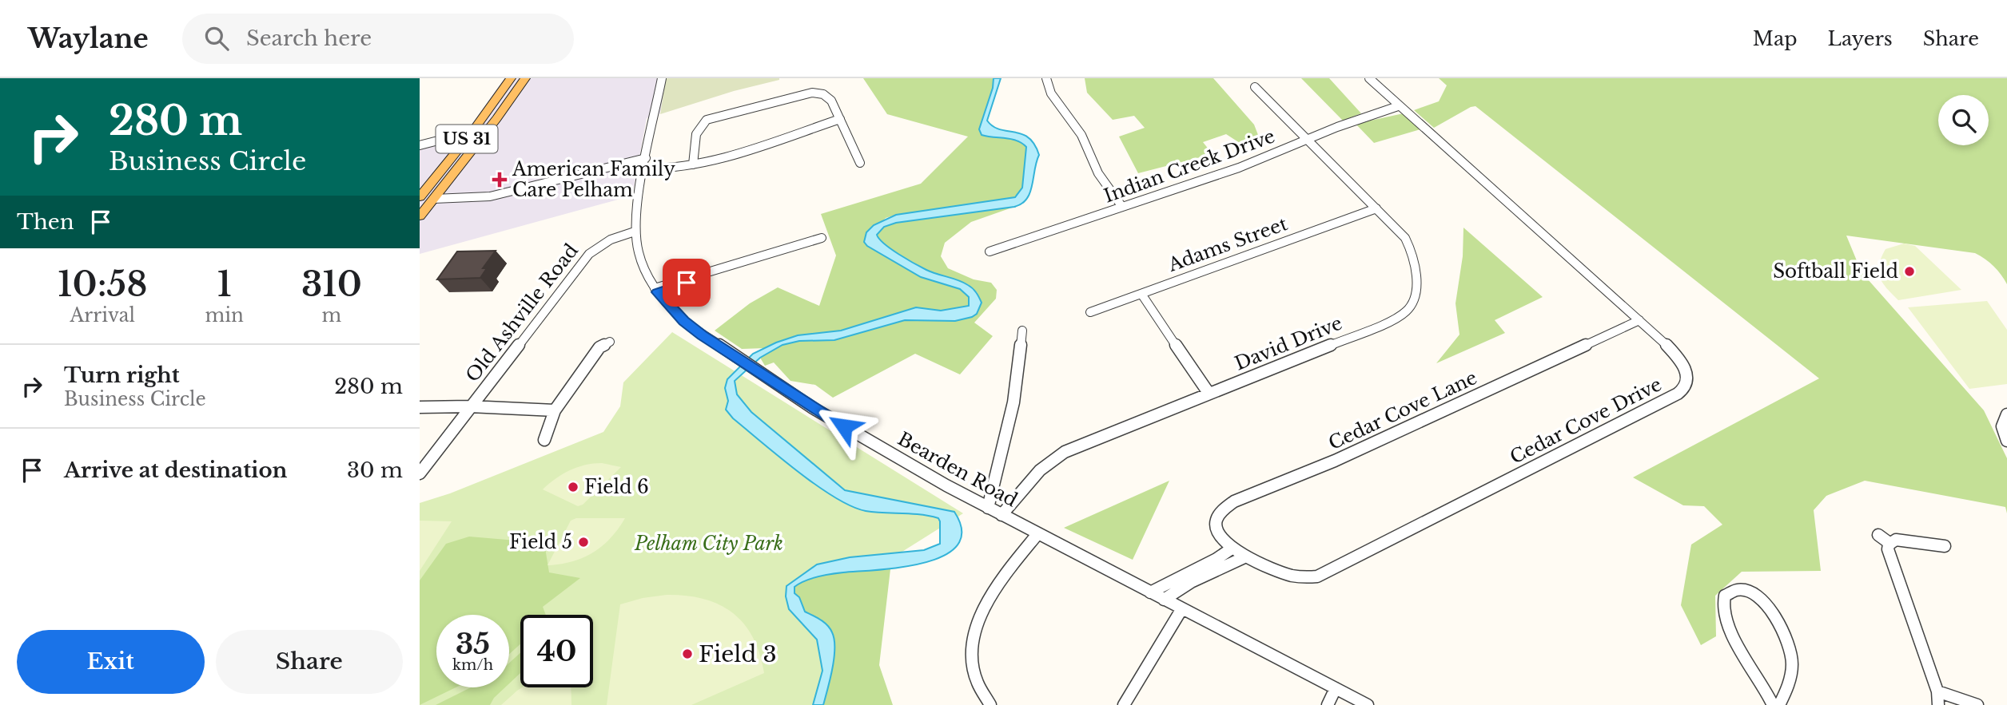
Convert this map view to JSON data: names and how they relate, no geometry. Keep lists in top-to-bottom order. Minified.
{"streets":{"main road":["US 31"],"street":["Indian Creek Drive","Adams Street","Old Ashville Road","David Drive","Cedar Cove Lane","Cedar Cove Drive","Bearden Road"]},"crossings":[["Indian Creek Drive","David Drive"],["Indian Creek Drive","Cedar Cove Drive"],["Adams Street","David Drive"],["Old Ashville Road","Bearden Road"],["David Drive","Bearden Road"],["Cedar Cove Lane","Cedar Cove Drive"]],"parks":["Pelham City Park"],"places":{"health":["American Family Care Pelham"],"other":["Softball Field","Field 6","Field 5","Field 3"]},"page":{"header":"Waylane","search":"Search here","nav":["Map","Layers","Share"],"turn":["280 m","Business Circle"],"then":"Then","eta":["10:58","Arrival","1","min","310","m"],"list":[{"name":"Turn right","note":"Business Circle","value":"280 m"},{"name":"Arrive at destination","value":"30 m"}],"speed":"35 km/h","limit":"40","buttons":["Exit","Share"]}}
